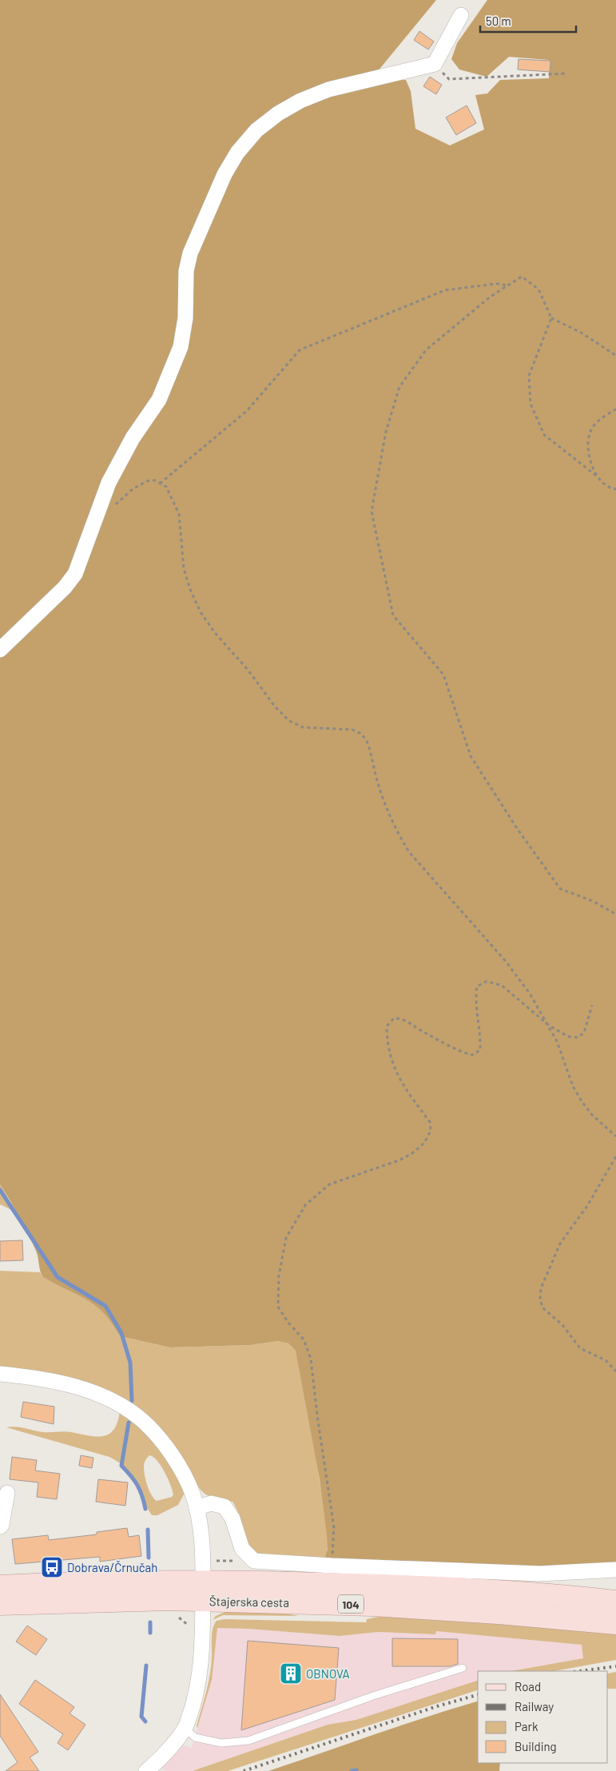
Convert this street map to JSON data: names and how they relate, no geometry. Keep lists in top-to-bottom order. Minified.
{"streets":{"main road":["Štajerska cesta","104"]},"places":{"bus stop":["Dobrava/Črnučah"],"building":["OBNOVA"]},"legend":["Road","Railway","Park","Building"],"scale_bar":"50 m"}
